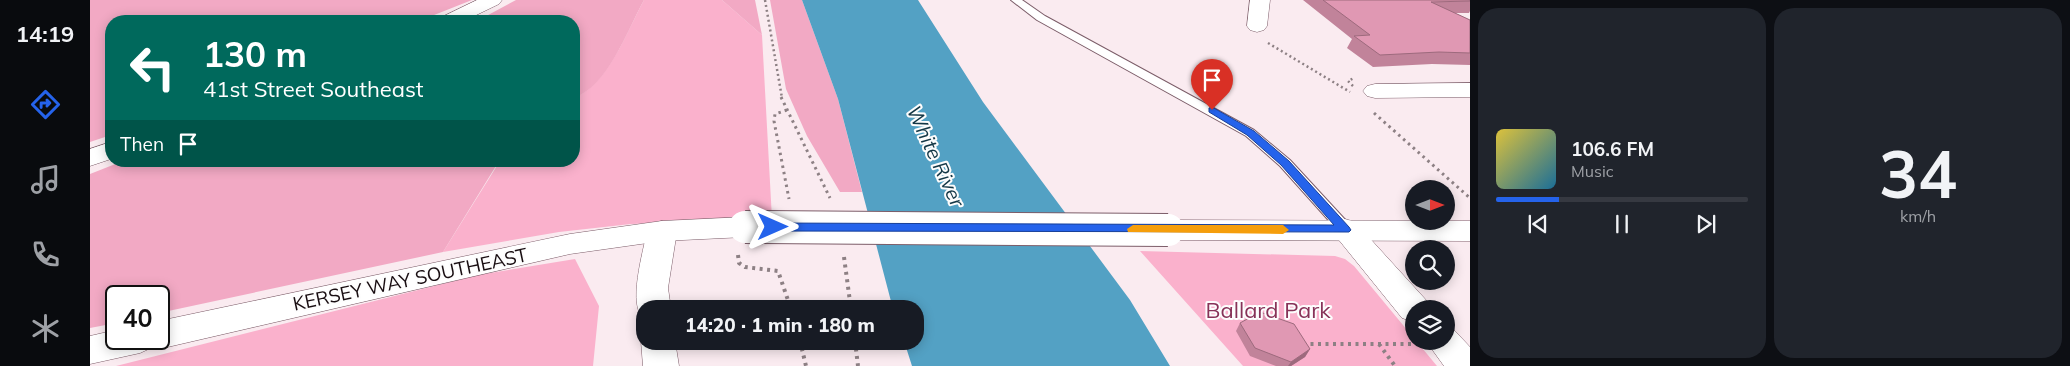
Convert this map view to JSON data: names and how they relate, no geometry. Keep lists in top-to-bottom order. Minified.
{"streets":{"street":["KERSEY WAY SOUTHEAST"]},"water":["White River"],"parks":["Ballard Park"],"north":"right","page":{"tabs":"14:19","tile":["34","km/h"],"turn":["130 m","41st Street Southeast"],"then":"Then","song":["106.6 FM","Music"],"limit":"40","trip":"14:20 · 1 min · 180 m"}}
